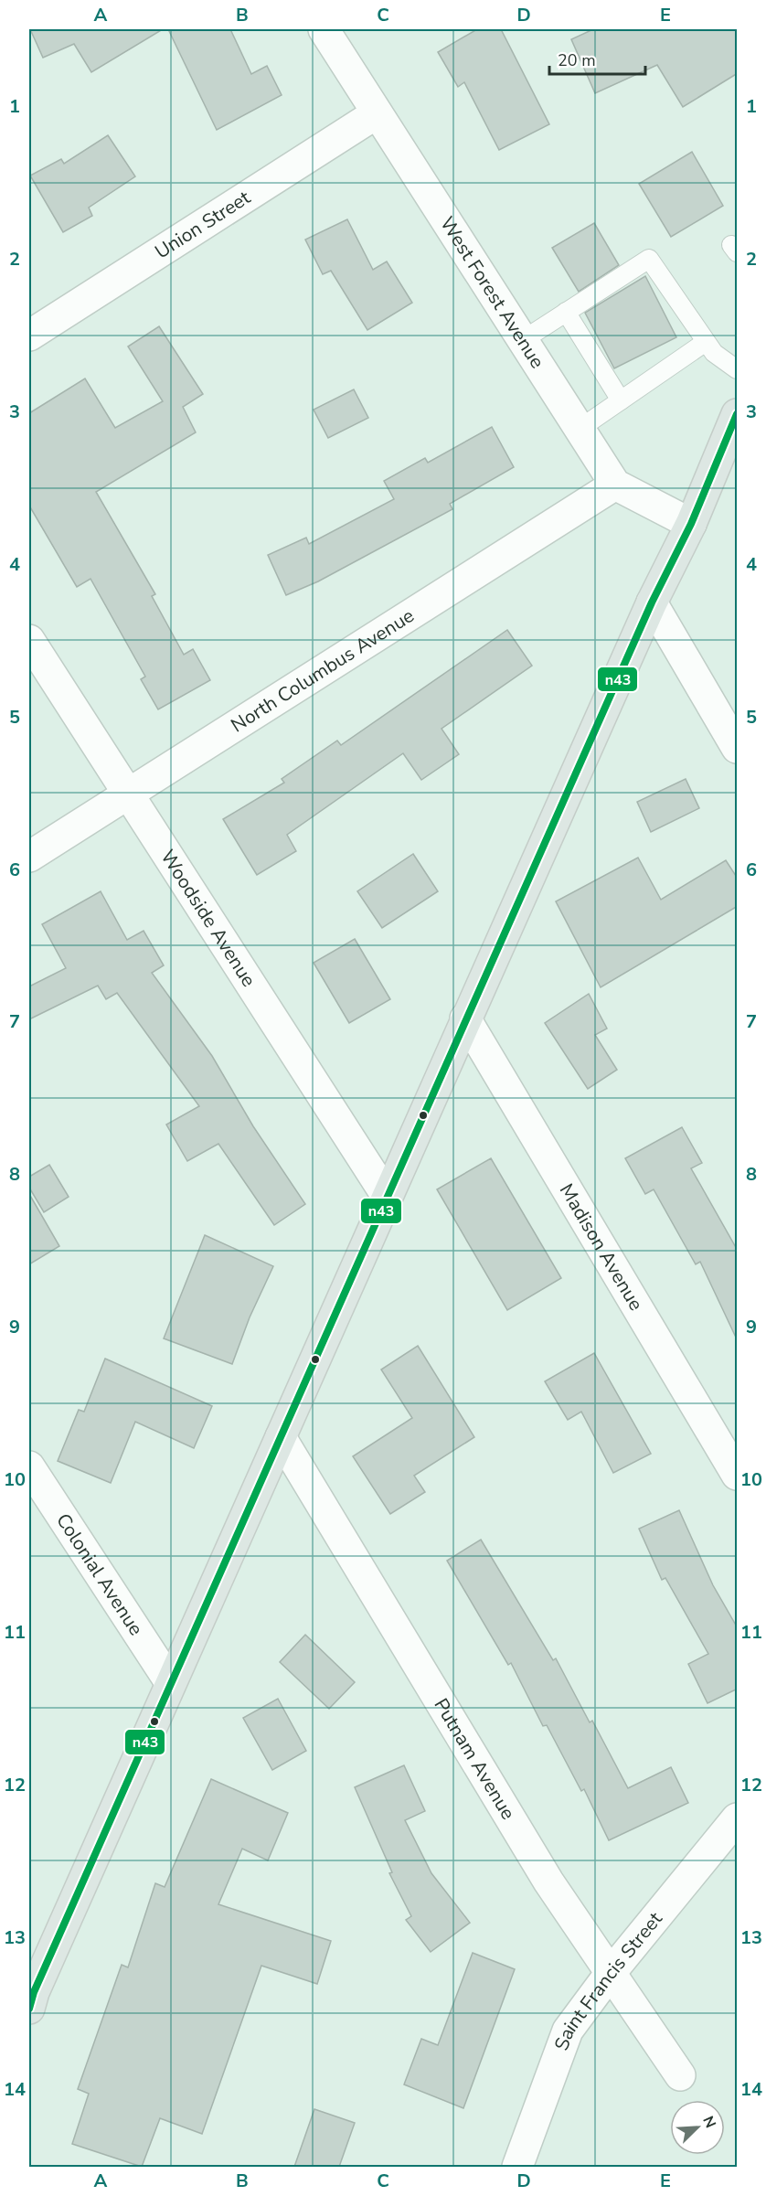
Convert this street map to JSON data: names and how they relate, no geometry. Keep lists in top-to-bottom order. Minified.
{"streets":{"street":["Union Street","West Forest Avenue","North Columbus Avenue","Woodside Avenue","Madison Avenue","Colonial Avenue","Putnam Avenue","Saint Francis Street"]},"crossings":[["Union Street","West Forest Avenue"],["West Forest Avenue","North Columbus Avenue"],["North Columbus Avenue","Woodside Avenue"],["Putnam Avenue","Saint Francis Street"]],"lines":["transit line n43"],"scale_bar":"20 m","north":"top right","grid":{"columns":["A","B","C","D","E"],"rows":["1","2","3","4","5","6","7","8","9","10","11","12","13","14"]}}
